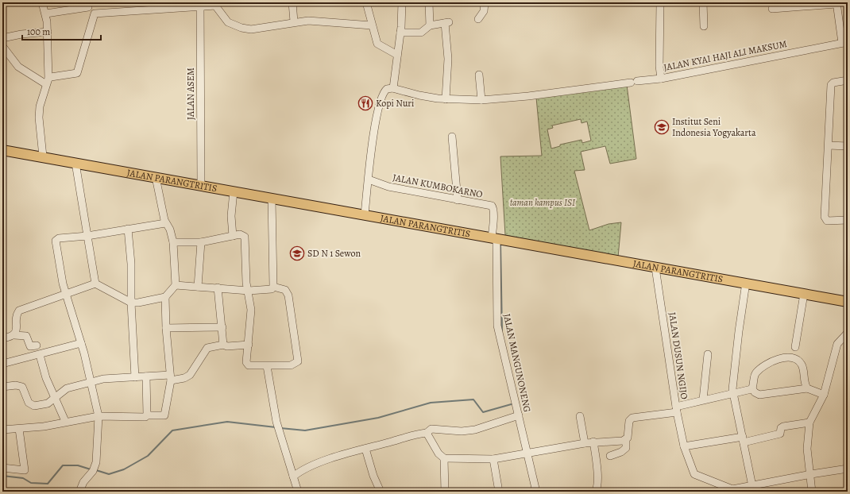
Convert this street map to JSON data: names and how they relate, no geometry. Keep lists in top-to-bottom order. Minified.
{"streets":{"main road":["JALAN PARANGTRITIS"],"street":["JALAN KYAI HAJI ALI MAKSUM","JALAN ASEM","JALAN KUMBOKARNO","JALAN DUSUN NGIJO","JALAN MANGUNONENG"]},"crossings":[["JALAN ASEM","JALAN PARANGTRITIS"],["JALAN PARANGTRITIS","JALAN KUMBOKARNO"],["JALAN PARANGTRITIS","JALAN DUSUN NGIJO"],["JALAN PARANGTRITIS","JALAN MANGUNONENG"],["JALAN KUMBOKARNO","JALAN MANGUNONENG"]],"parks":["taman kampus ISI"],"places":{"restaurant":["Kopi Nuri"],"school or university":["Institut Seni Indonesia Yogyakarta","SD N 1 Sewon"]},"scale_bar":"100 m"}
